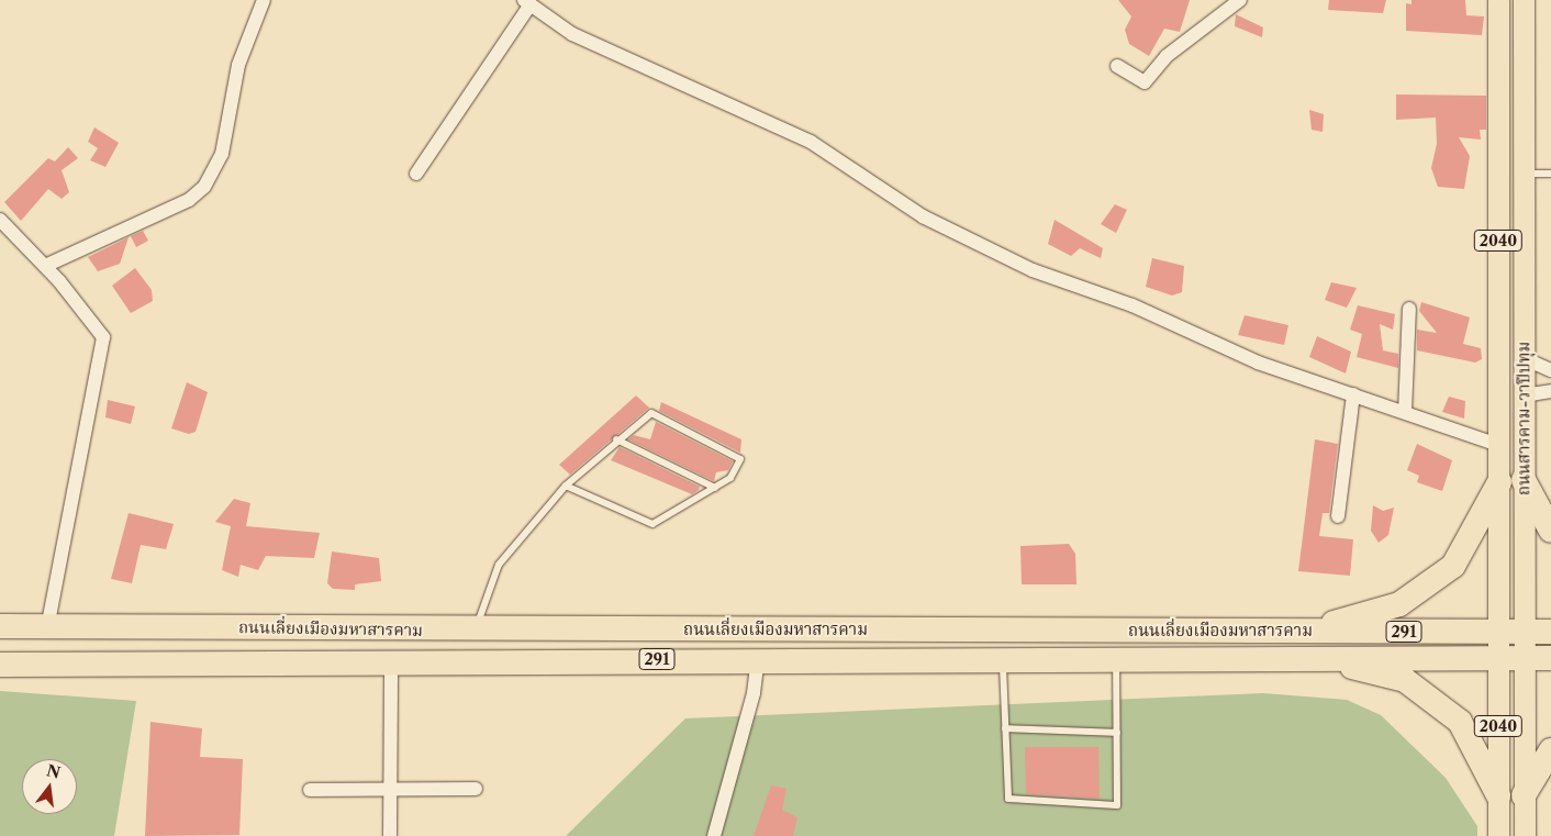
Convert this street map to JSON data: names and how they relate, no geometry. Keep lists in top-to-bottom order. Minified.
{"streets":{"highway":["ถนนเลี่ยงเมืองมหาสารคาม","291"],"main road":["2040","ถนนสารคาม-วาปีปทุม"]},"crossings":[["ถนนสารคาม-วาปีปทุม","ถนนเลี่ยงเมืองมหาสารคาม"]],"north":"top"}
